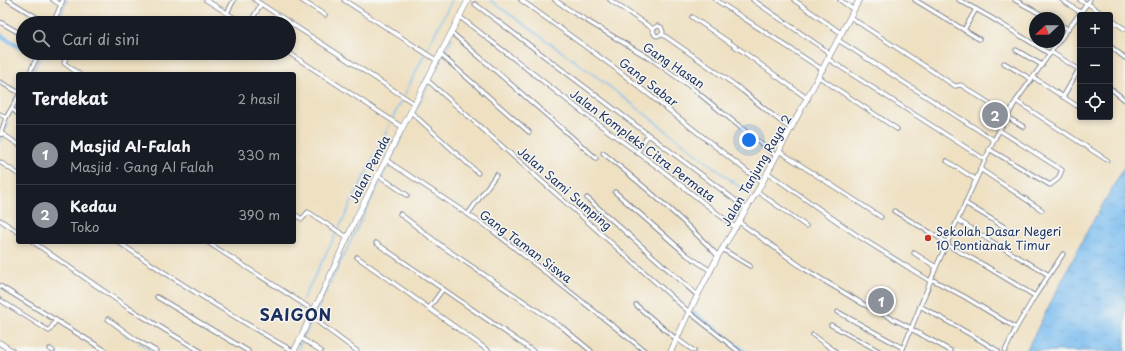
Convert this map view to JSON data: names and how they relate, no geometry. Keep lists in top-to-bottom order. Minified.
{"streets":{"street":["Gang Hasan","Gang Sabar","Jalan Kompleks Citra Permata","Jalan Pemda","Jalan Tanjung Raya 2","Jalan Sami Sumping","Gang Taman Siswa"]},"crossings":[["Gang Hasan","Jalan Tanjung Raya 2"],["Gang Sabar","Jalan Tanjung Raya 2"],["Jalan Kompleks Citra Permata","Jalan Pemda"],["Jalan Kompleks Citra Permata","Jalan Tanjung Raya 2"],["Jalan Pemda","Jalan Sami Sumping"],["Jalan Pemda","Gang Taman Siswa"],["Jalan Tanjung Raya 2","Jalan Sami Sumping"]],"districts":["SAIGON"],"places":["Sekolah Dasar Negeri 10 Pontianak Timur"],"north":"left","page":{"map_buttons":["+","−"],"search":"Cari di sini","heading":["Terdekat","2 hasil"],"pins":["2","1"],"list":[{"mark":"1","name":"Masjid Al-Falah","note":"Masjid · Gang Al Falah","value":"330 m"},{"mark":"2","name":"Kedau","note":"Toko","value":"390 m"}]}}
